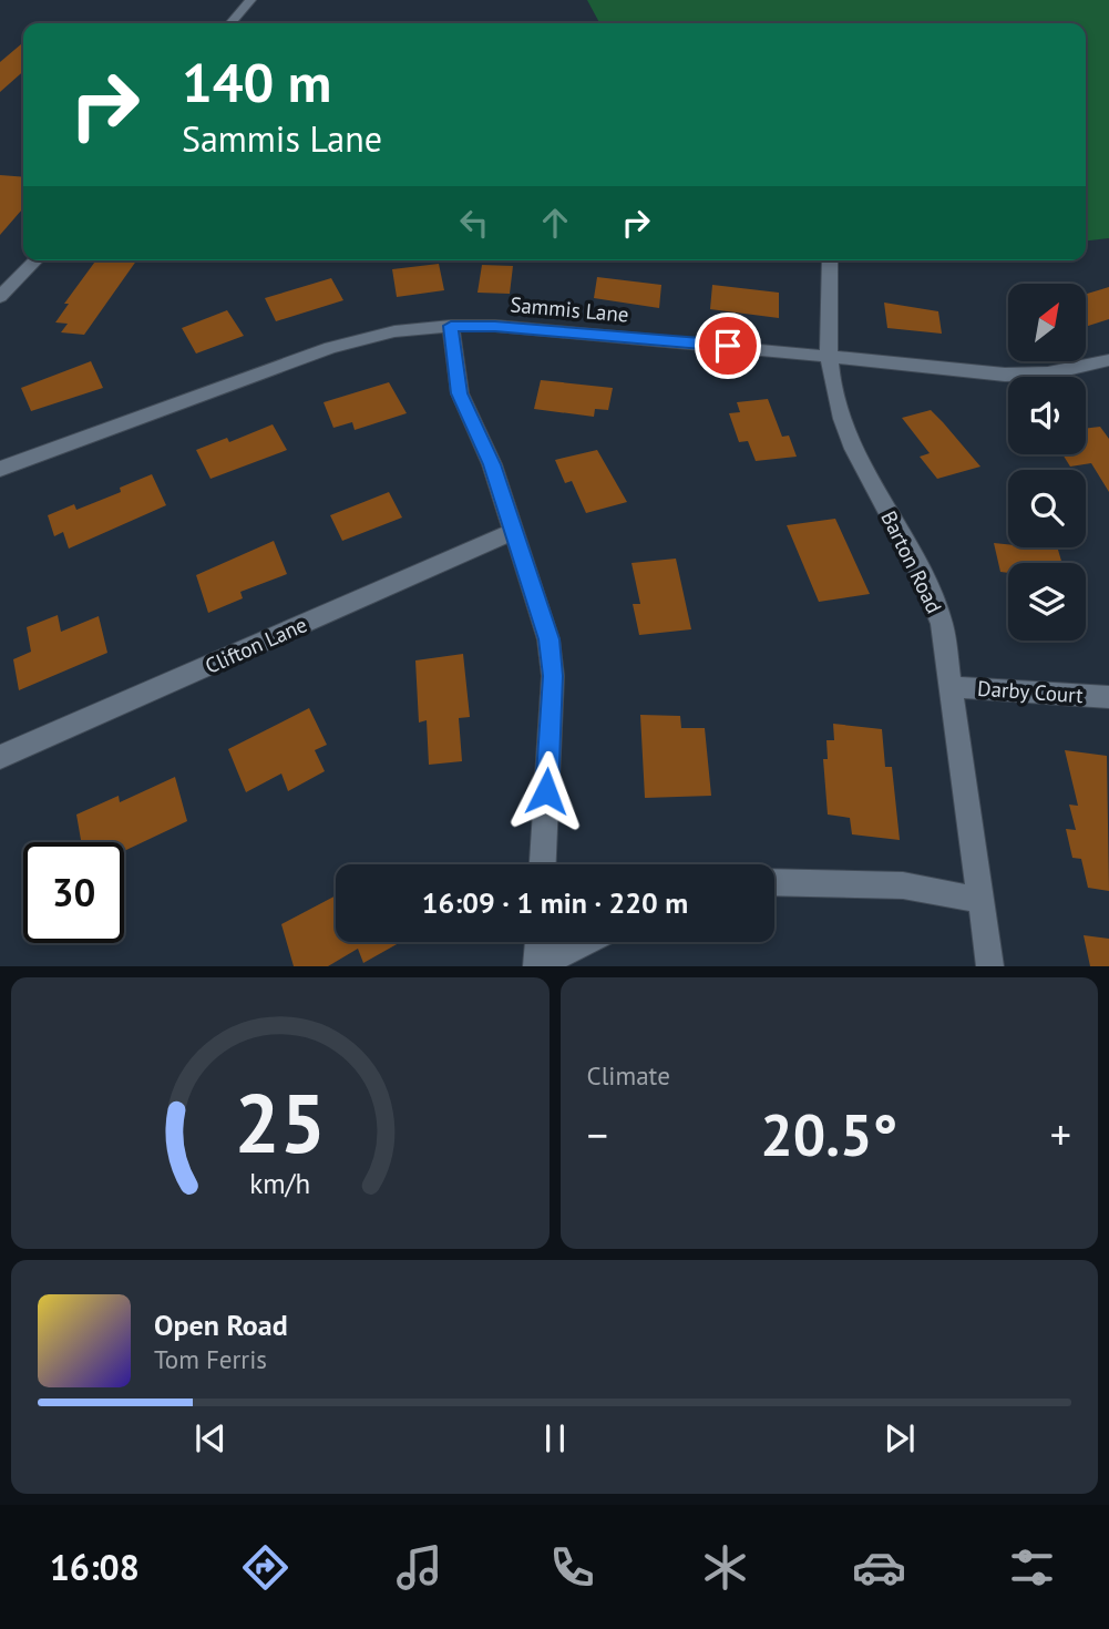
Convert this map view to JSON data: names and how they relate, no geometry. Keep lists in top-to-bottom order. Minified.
{"streets":{"street":["Sammis Lane","Barton Road","Clifton Lane","Darby Court"]},"crossings":[["Sammis Lane","Barton Road"],["Barton Road","Darby Court"]],"north":"top right","page":{"turn":["140 m","Sammis Lane"],"limit":"30","trip":"16:09 · 1 min · 220 m","tile":"Climate","heat":["−","20.5°","+"],"song":["Open Road","Tom Ferris"],"tabs":"16:08","gauge":["25","km/h"]}}
